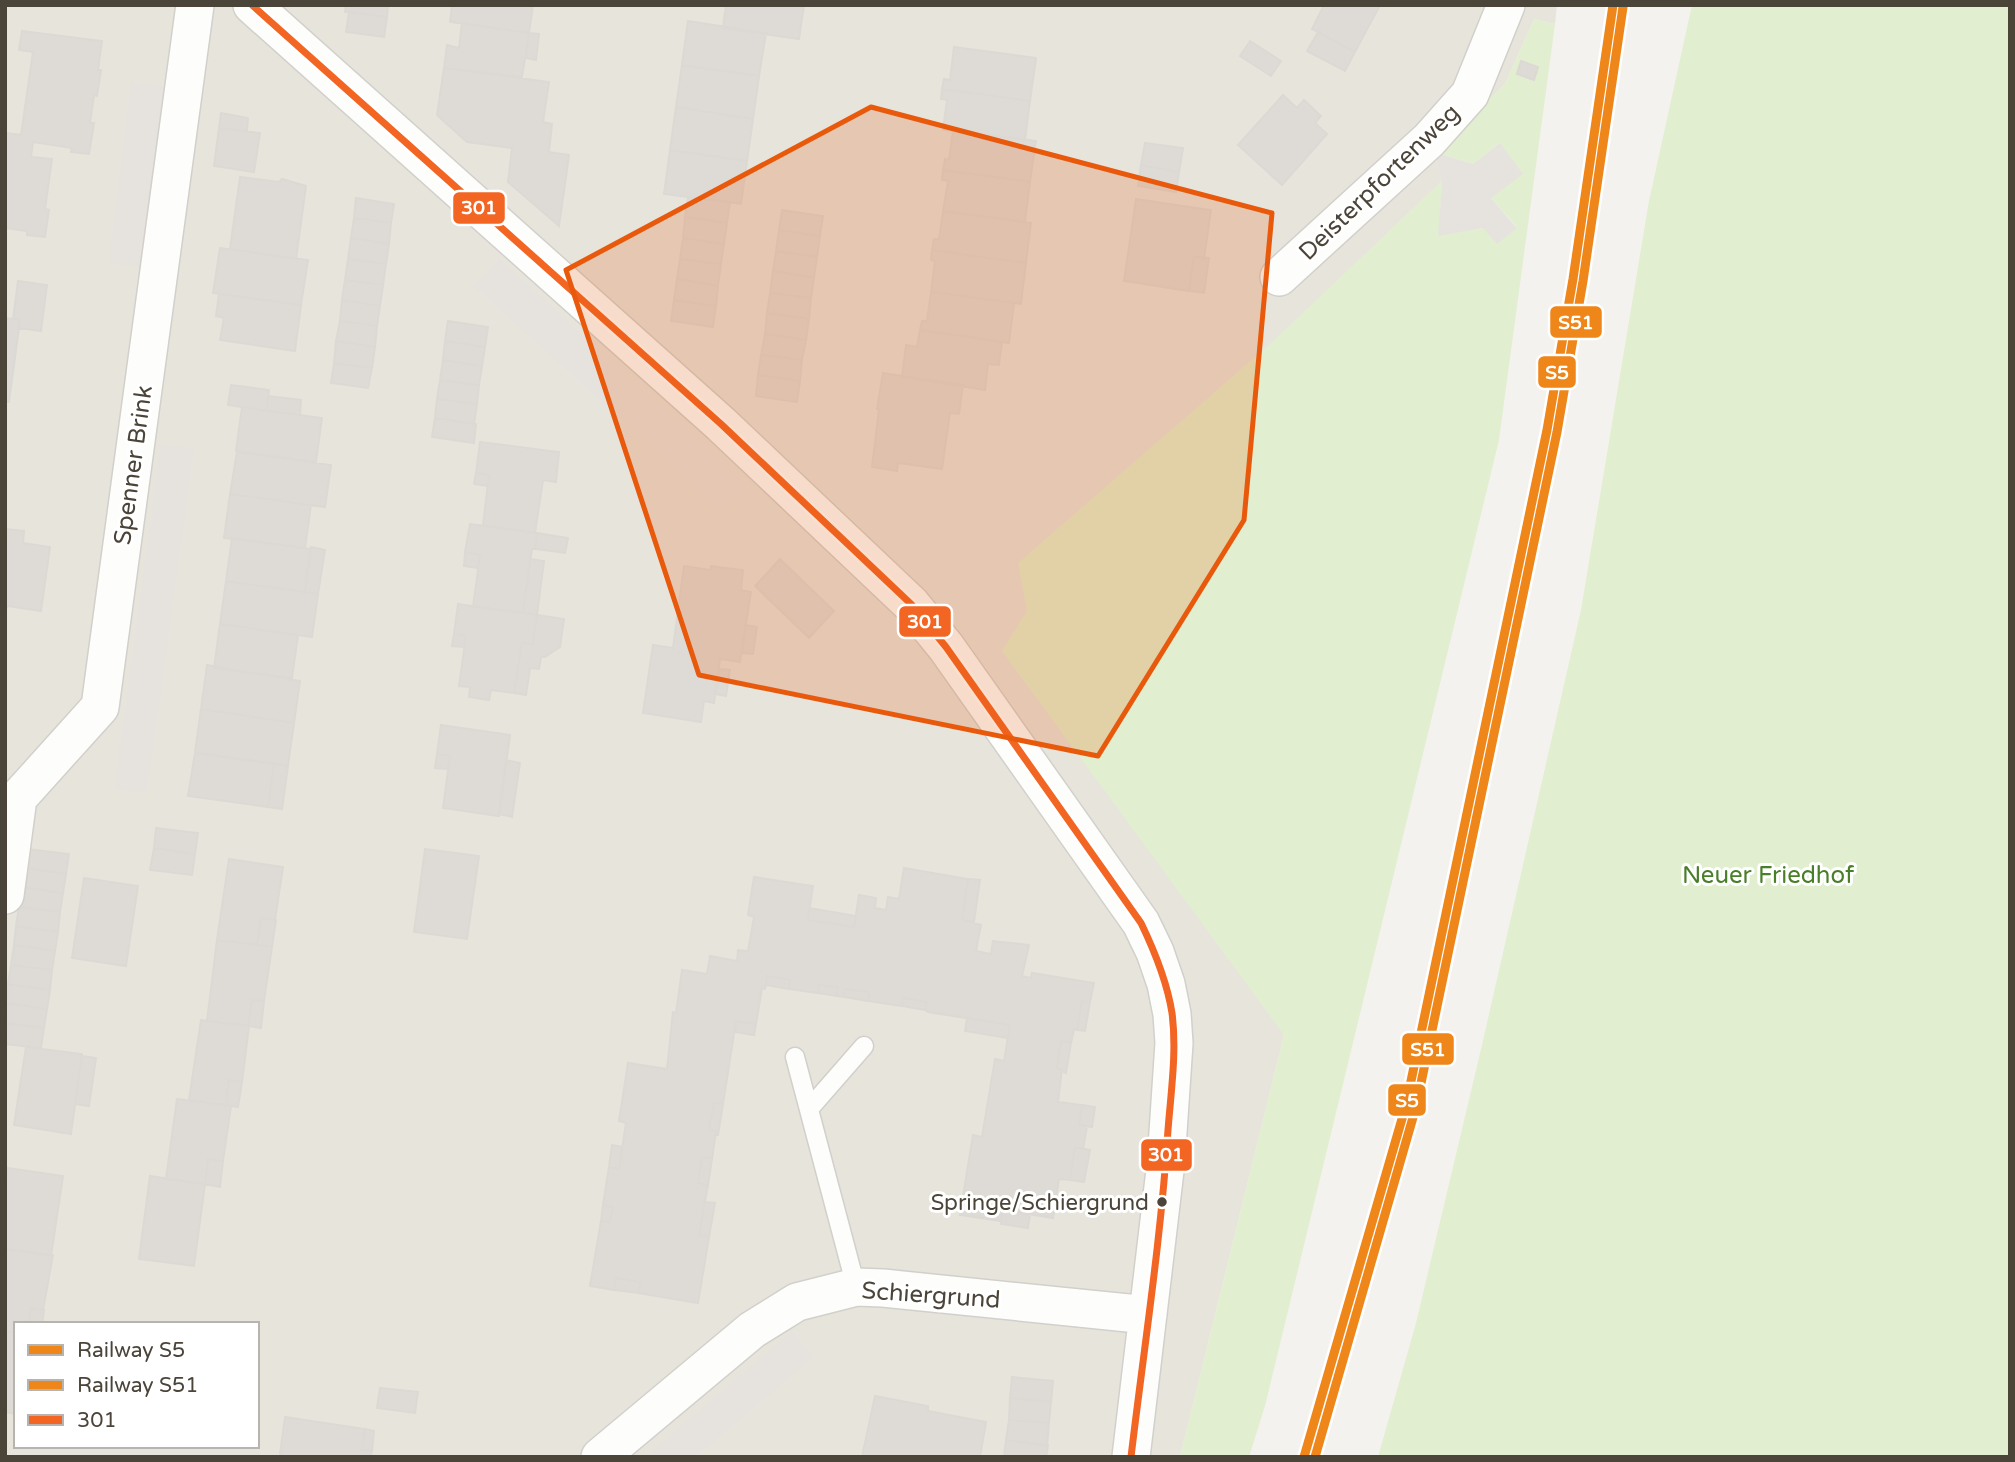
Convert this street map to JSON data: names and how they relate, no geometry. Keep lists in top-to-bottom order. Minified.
{"streets":{"street":["Deisterpfortenweg","Spenner Brink","Schiergrund"]},"parks":["Neuer Friedhof"],"places":["Springe/Schiergrund"],"lines":["rail line S5","transit line 301","rail line S51"],"legend":["Railway S5","Railway S51","301"]}
